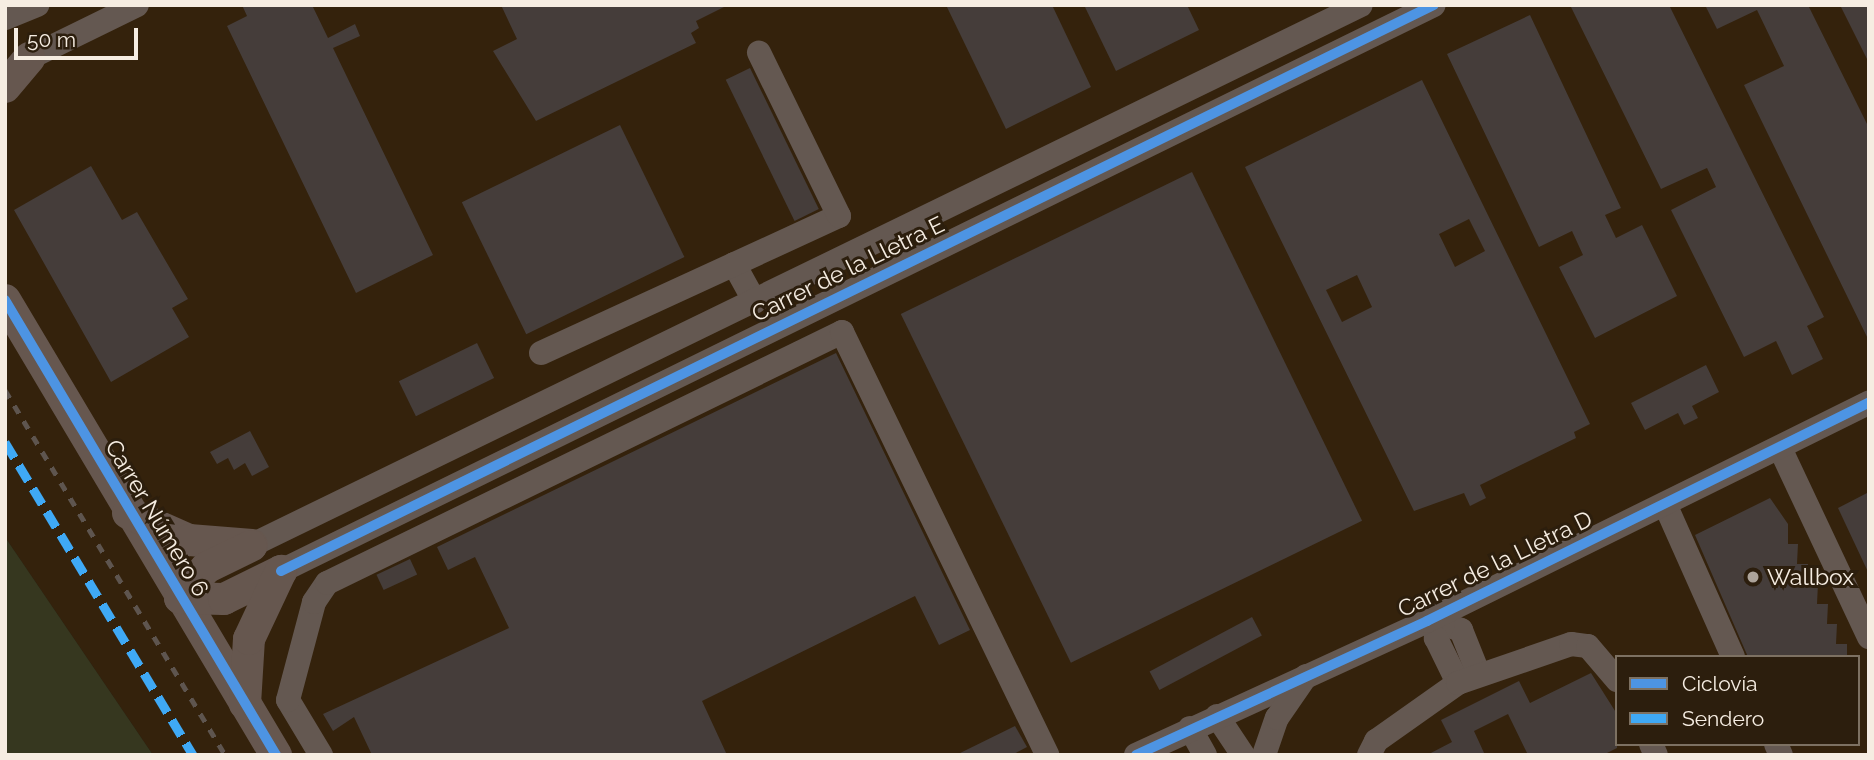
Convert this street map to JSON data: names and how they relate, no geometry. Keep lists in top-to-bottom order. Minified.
{"streets":{"main road":["Carrer Número 6"],"street":["Carrer de la Lletra E","Carrer de la Lletra D"]},"places":["Wallbox"],"legend":["Ciclovía","Sendero"],"scale_bar":"50 m"}
